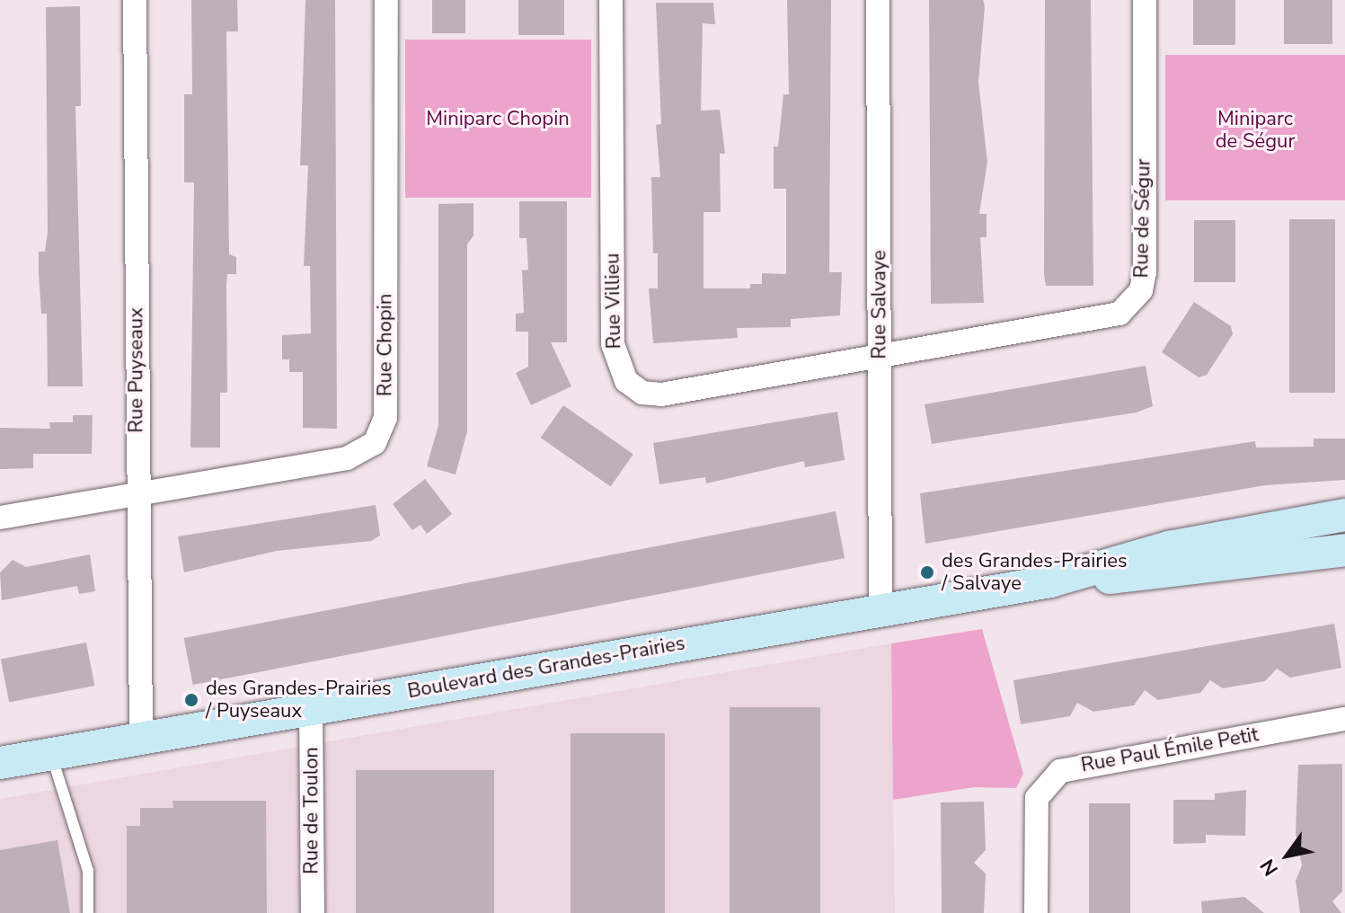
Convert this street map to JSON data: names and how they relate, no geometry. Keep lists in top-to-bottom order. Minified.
{"streets":{"main road":["Boulevard des Grandes-Prairies"],"street":["Rue de Ségur","Rue Villieu","Rue Salvaye","Rue Chopin","Rue Puyseaux","Rue Paul Émile Petit","Rue de Toulon"]},"crossings":[["Rue de Ségur","Rue Villieu"],["Rue de Ségur","Rue Salvaye"],["Rue Villieu","Rue Salvaye"],["Rue Salvaye","Boulevard des Grandes-Prairies"],["Rue Chopin","Rue Puyseaux"],["Rue Puyseaux","Boulevard des Grandes-Prairies"],["Boulevard des Grandes-Prairies","Rue de Toulon"]],"parks":["Miniparc de Ségur","Miniparc Chopin"],"places":["des Grandes-Prairies / Salvaye","des Grandes-Prairies / Puyseaux"],"north":"bottom left"}
